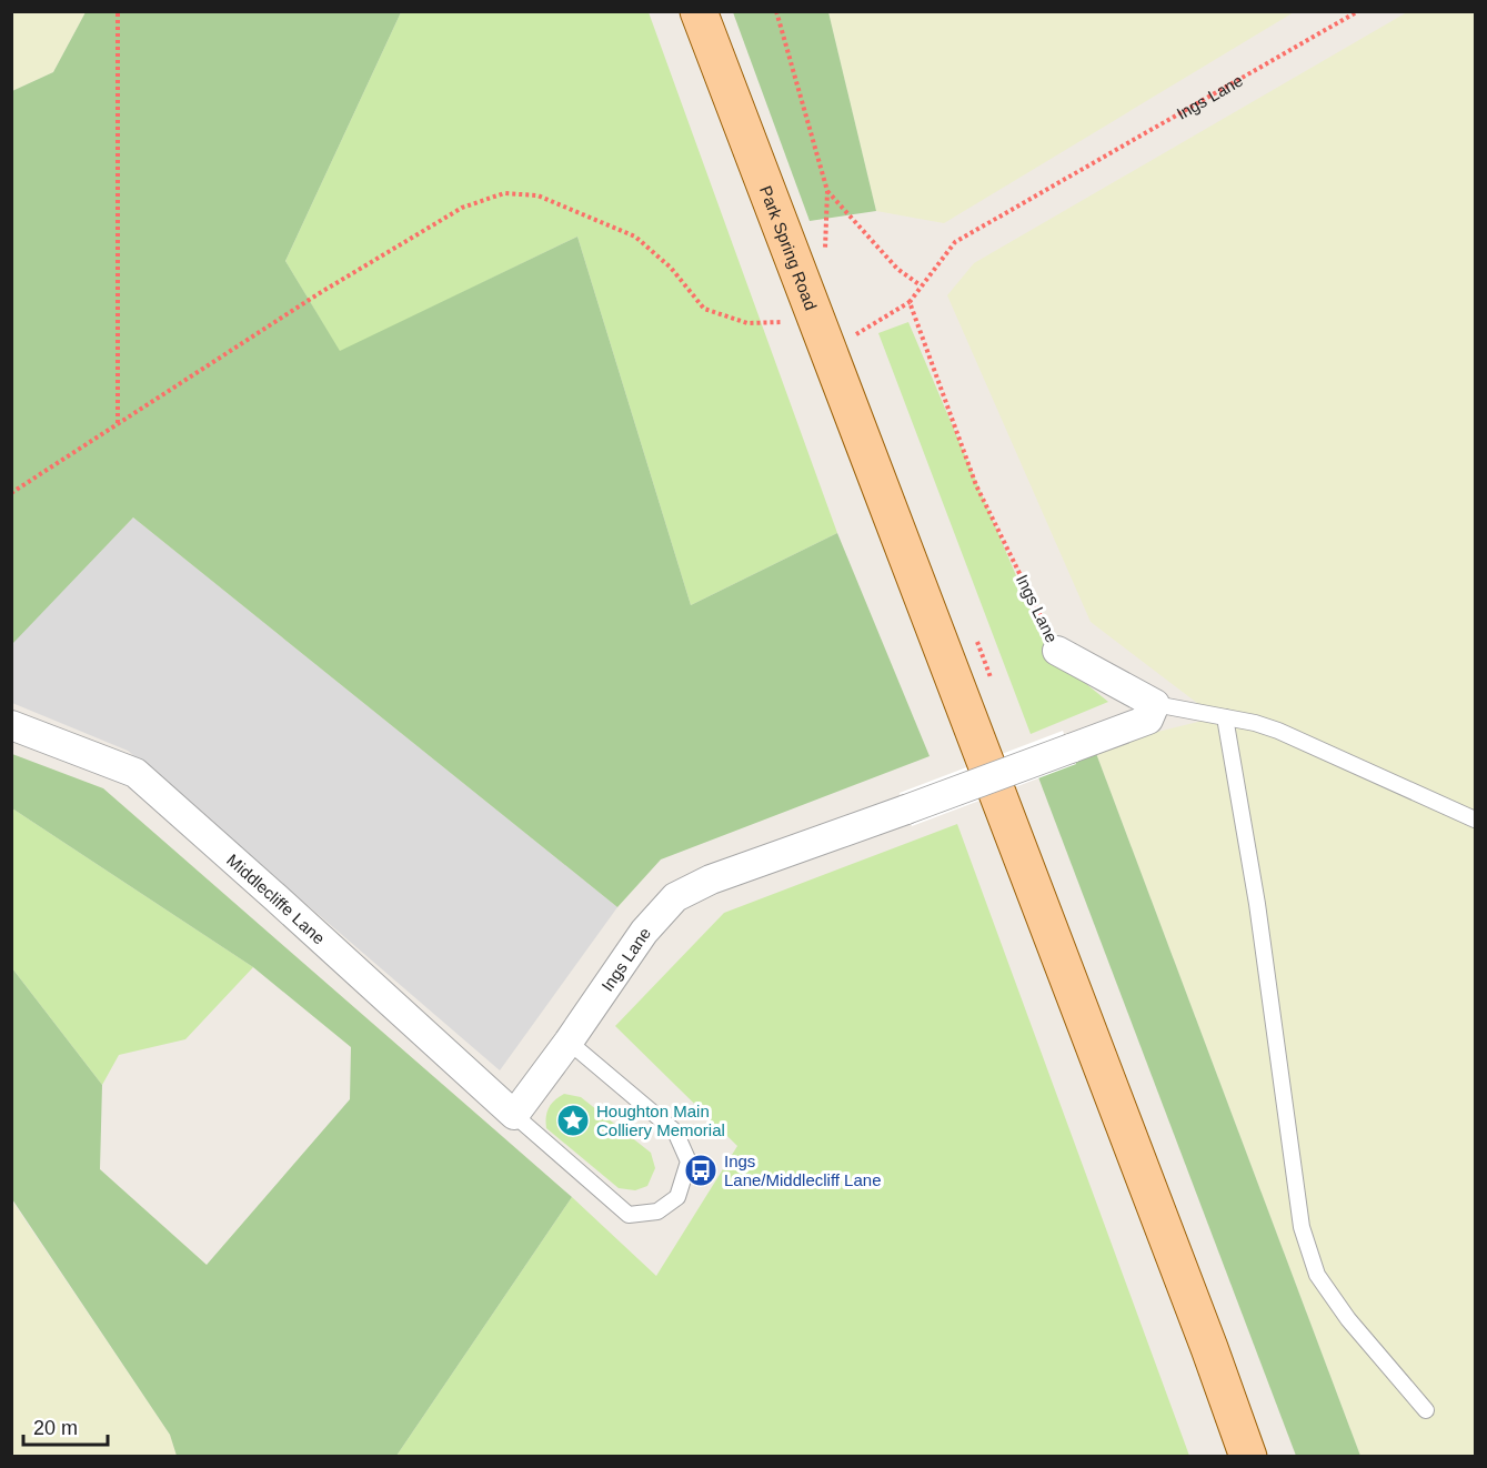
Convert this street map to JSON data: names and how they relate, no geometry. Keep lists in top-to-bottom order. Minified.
{"streets":{"main road":["Park Spring Road"],"street":["Ings Lane","Middlecliffe Lane"]},"crossings":[["Ings Lane","Middlecliffe Lane"]],"places":{"place":["Houghton Main Colliery Memorial"],"bus stop":["Ings Lane/Middlecliff Lane"]},"scale_bar":"20 m"}
